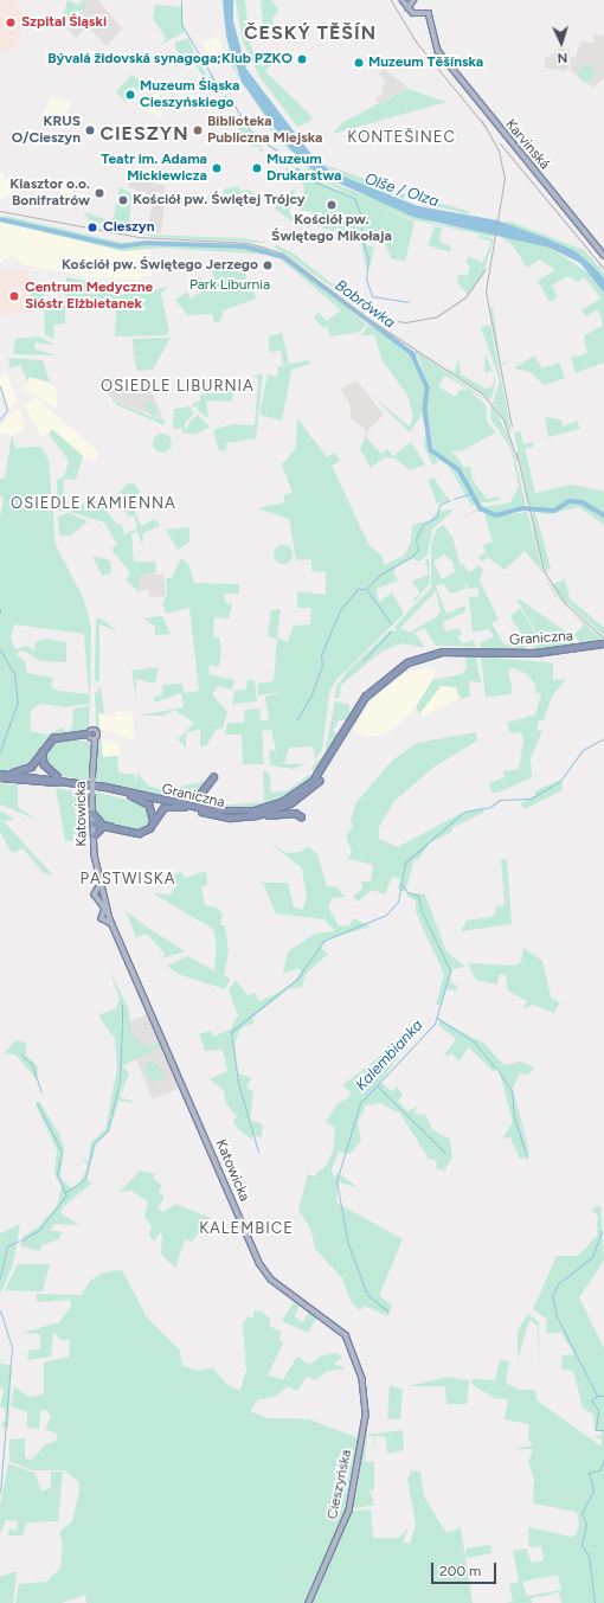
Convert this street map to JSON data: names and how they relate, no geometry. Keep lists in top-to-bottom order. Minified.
{"streets":{"highway":["Graniczna"],"main road":["Karvinská","Katowicka","Cieszyńska"]},"crossings":[["Katowicka","Cieszyńska"]],"districts":["ČESKÝ TĚŠÍN","CIESZYN","KONTEŠINEC","OSIEDLE LIBURNIA","OSIEDLE KAMIENNA","PASTWISKA","KALEMBICE"],"water":["Olše / Olza","Bobrówka","Kalembianka"],"parks":["Park Liburnia"],"places":["Szpital Śląski","Bývalá židovská synagoga;Klub PZKO","Muzeum Těšínska","Muzeum Śląska Cieszyńskiego","KRUS O/Cieszyn","Biblioteka Publiczna Miejska","Teatr im. Adama Mickiewicza","Muzeum Drukarstwa","Klasztor o.o. Bonifratrów","Kościół pw. Świętej Trójcy","Kościół pw. Świętego Mikołaja","Cieszyn","Kościół pw. Świętego Jerzego","Centrum Medyczne Sióstr Elżbietanek"],"scale_bar":"200 m","north":"bottom"}
